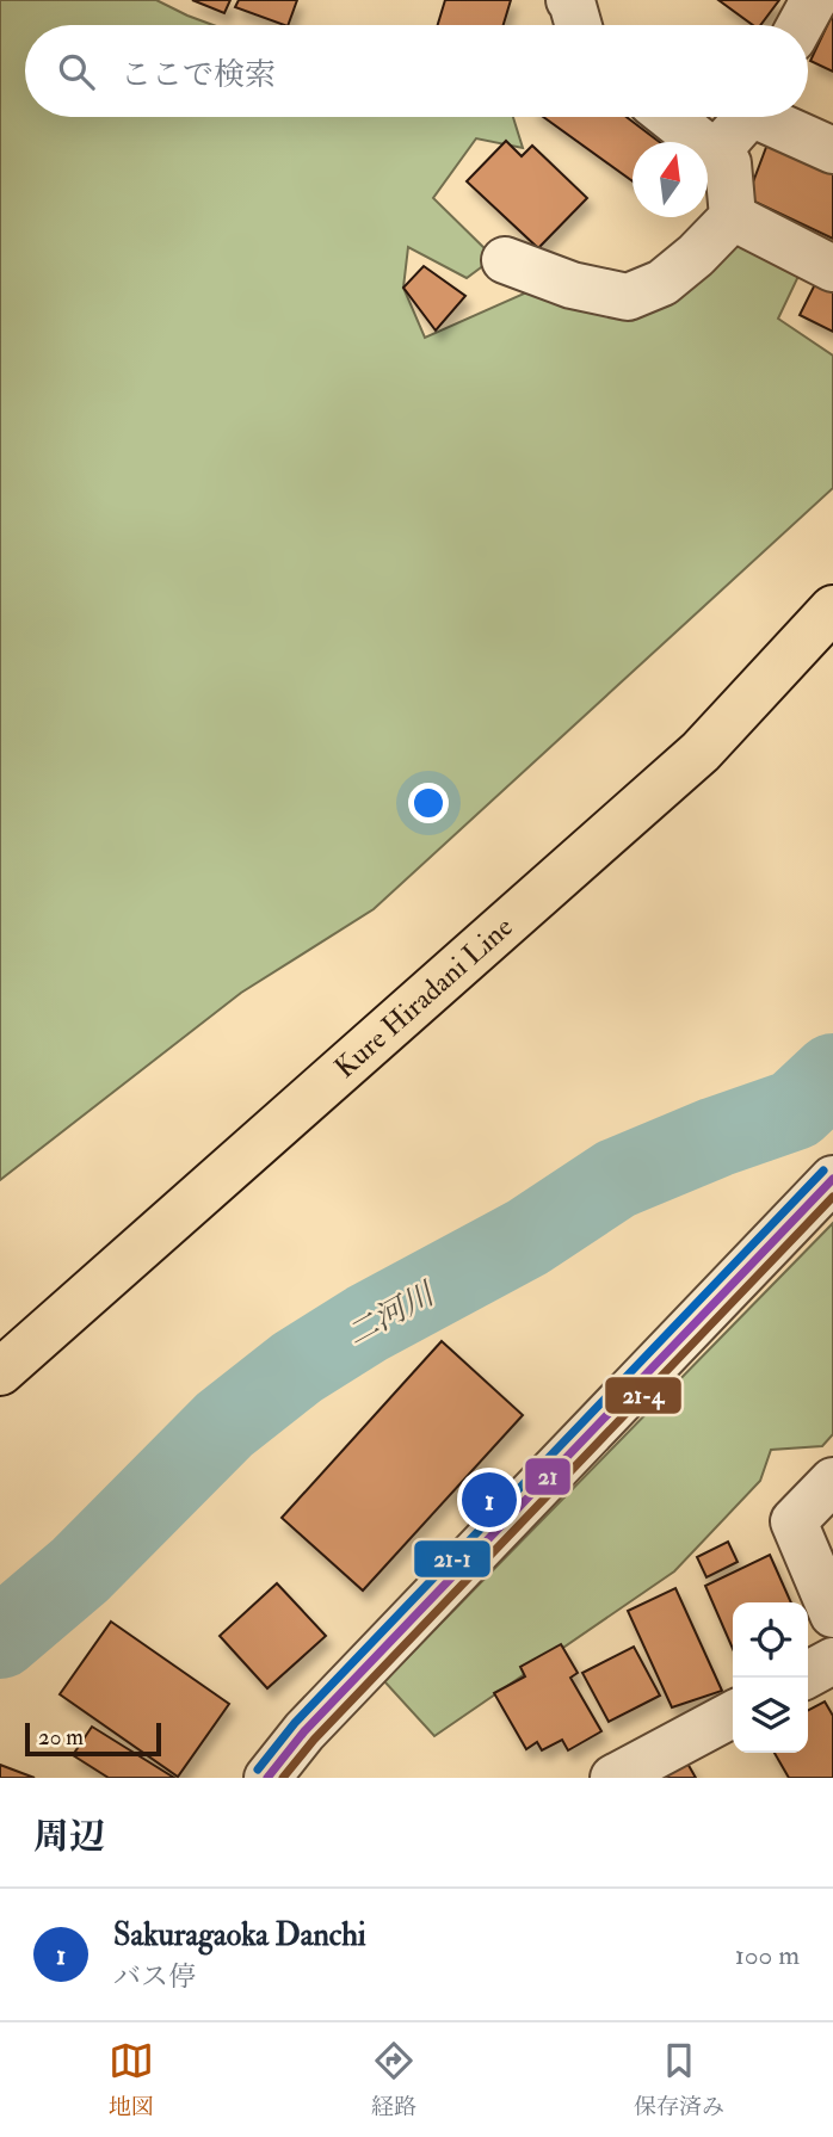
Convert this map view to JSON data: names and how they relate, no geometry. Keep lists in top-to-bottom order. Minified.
{"streets":{"main road":["Kure Hiradani Line"]},"water":["二河川"],"lines":["transit line 21-1","transit line 21","transit line 21-4"],"scale_bar":"20 m","north":"top","page":{"search":"ここで検索","pins":"1","scale":"20 m","heading":"周辺","list":[{"mark":"1","name":"Sakuragaoka Danchi","note":"バス停","value":"100 m"}],"nav":["地図","経路","保存済み"]}}
